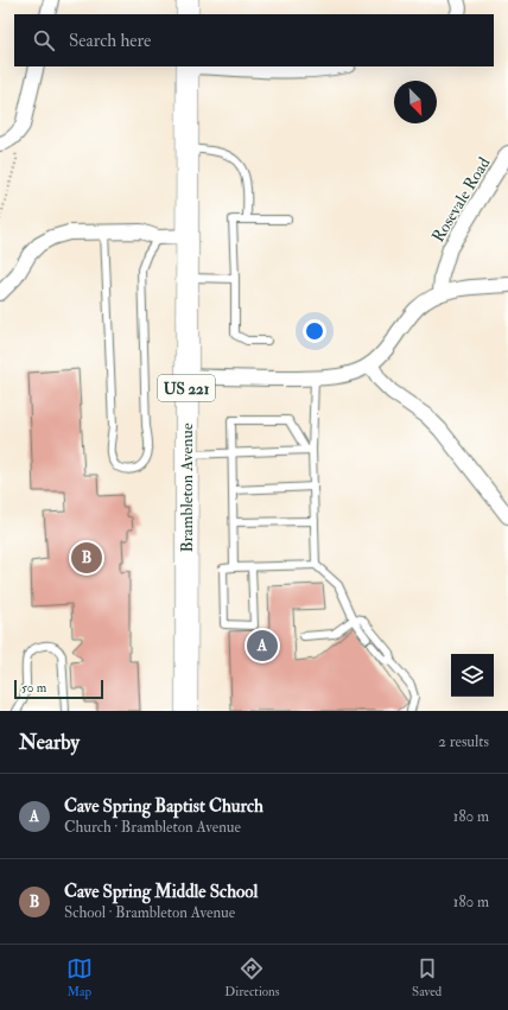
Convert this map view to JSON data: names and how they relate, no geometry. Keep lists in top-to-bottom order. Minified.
{"streets":{"main road":["US 221","Brambleton Avenue"],"street":["Rosevale Road"]},"scale_bar":"50 m","north":"bottom right","page":{"search":"Search here","pins":["B","A"],"scale":"50 m","heading":["Nearby","2 results"],"list":[{"mark":"A","name":"Cave Spring Baptist Church","note":"Church · Brambleton Avenue","value":"180 m"},{"mark":"B","name":"Cave Spring Middle School","note":"School · Brambleton Avenue","value":"180 m"}],"nav":["Map","Directions","Saved"]}}
